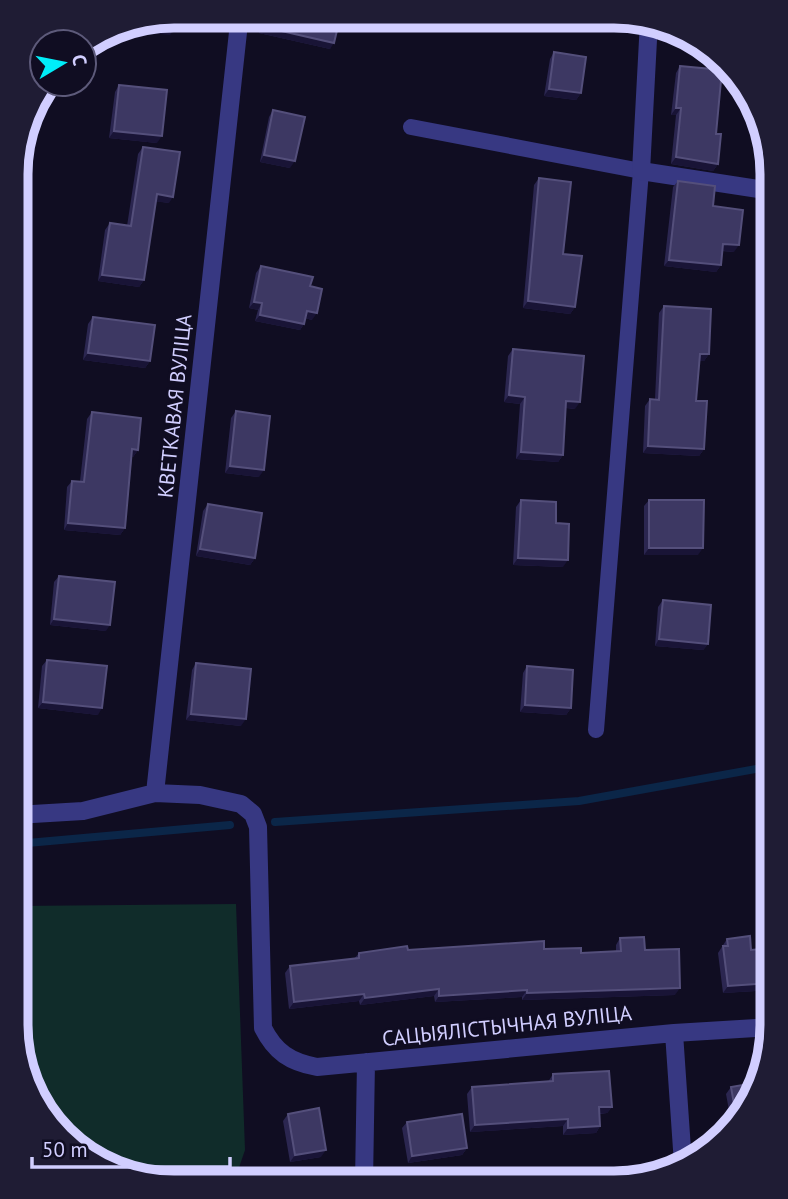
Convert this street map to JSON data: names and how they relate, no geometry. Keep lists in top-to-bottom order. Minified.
{"streets":{"street":["КВЕТКАВАЯ ВУЛІЦА","САЦЫЯЛІСТЫЧНАЯ ВУЛІЦА"]},"scale_bar":"50 m","north":"right"}
